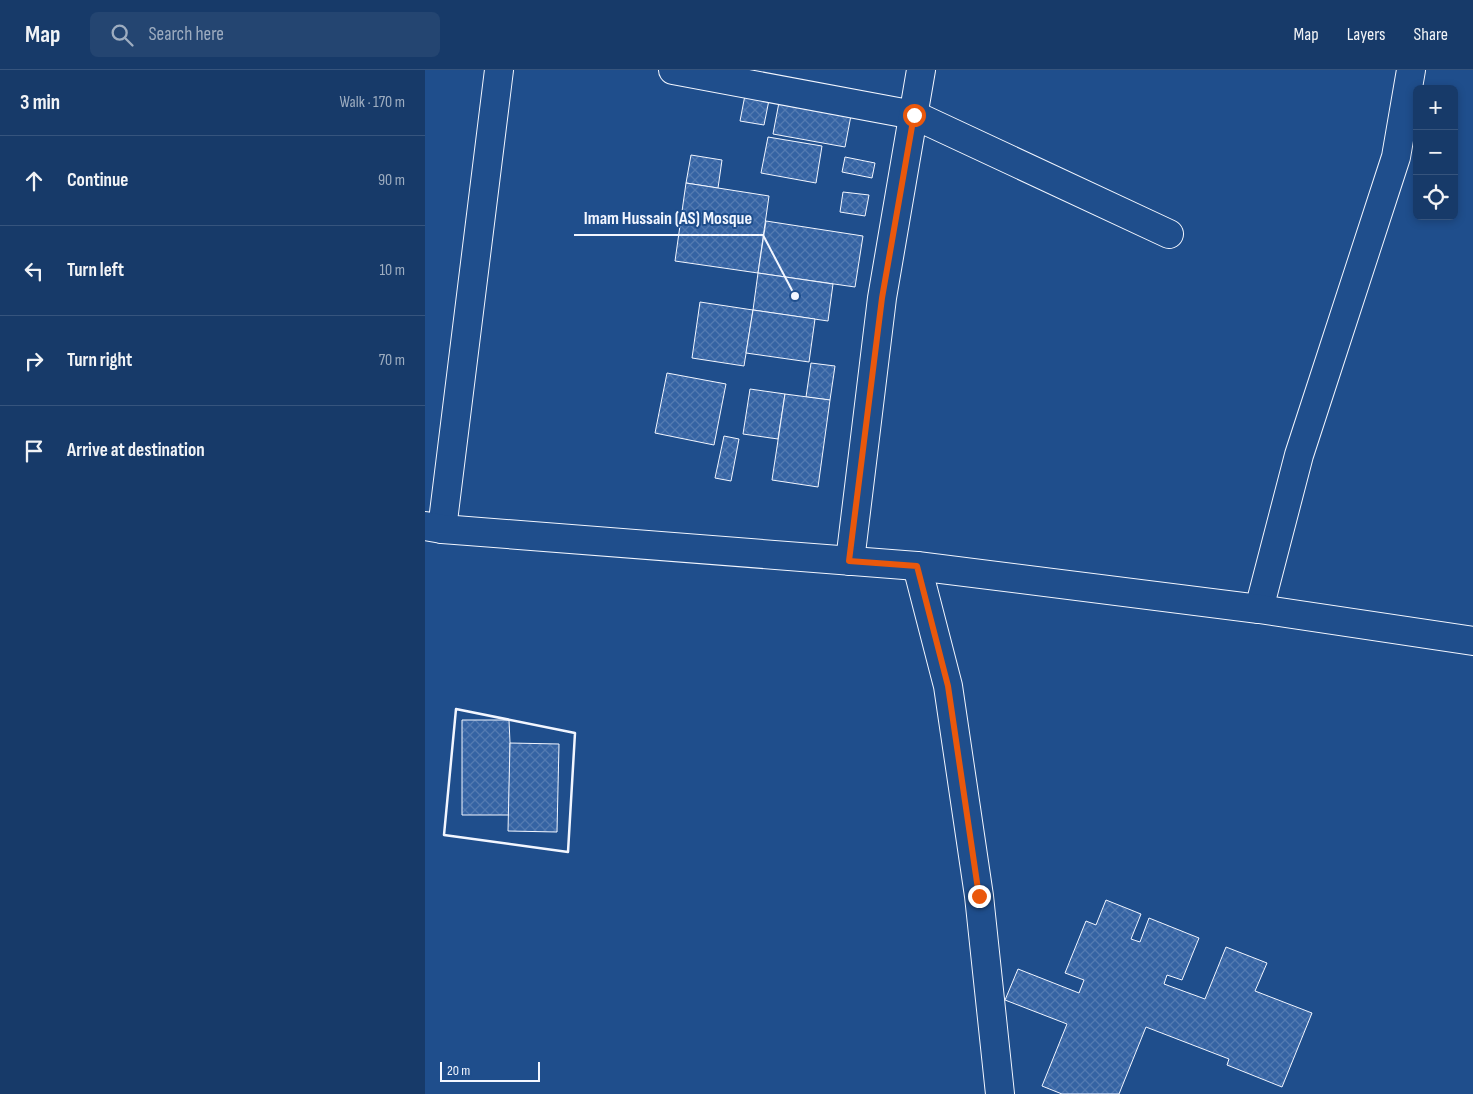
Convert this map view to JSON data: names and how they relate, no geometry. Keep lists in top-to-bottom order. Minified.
{"places":["Imam Hussain (AS) Mosque"],"scale_bar":"20 m","page":{"header":"Map","search":"Search here","nav":["Map","Layers","Share"],"heading":["3 min","Walk · 170 m"],"map_buttons":["+","−"],"list":[["Continue","90 m"],["Turn left","10 m"],["Turn right","70 m"],"Arrive at destination"],"scale":"20 m"}}
